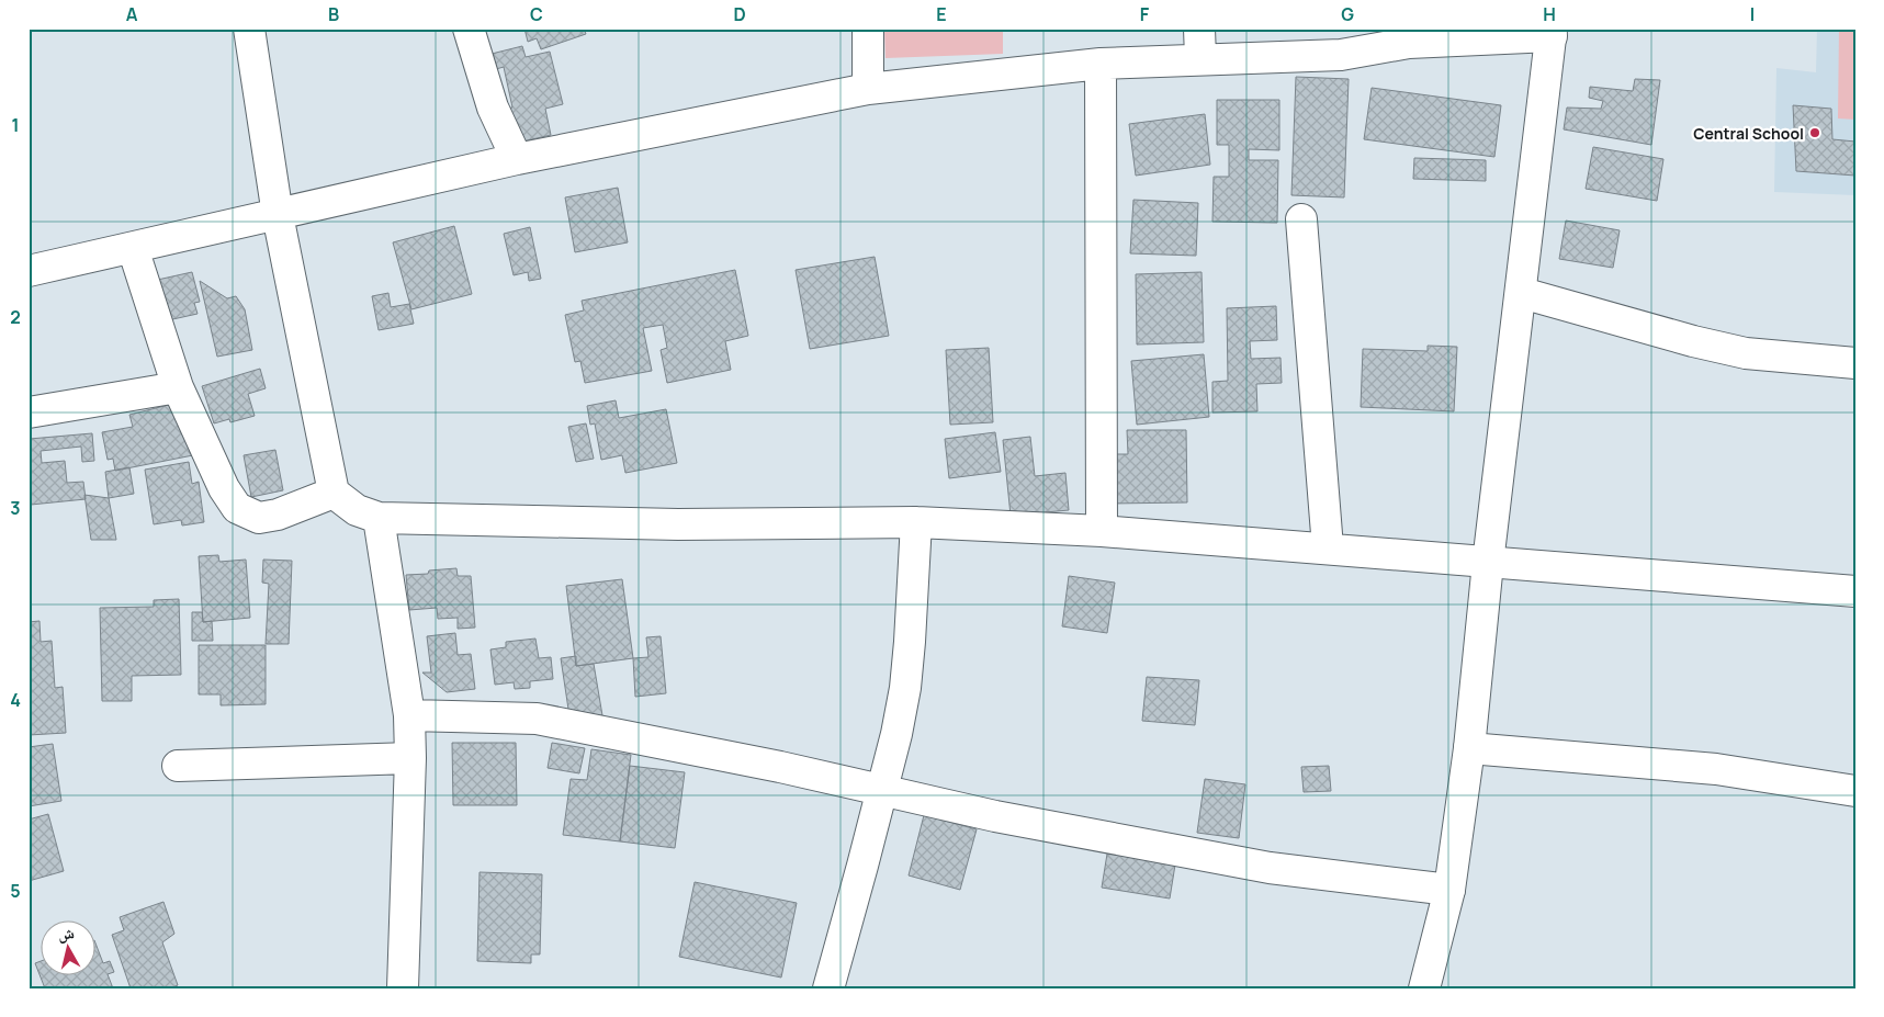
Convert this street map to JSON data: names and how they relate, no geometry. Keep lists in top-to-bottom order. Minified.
{"places":["Central School"],"north":"top","grid":{"columns":["A","B","C","D","E","F","G","H","I"],"rows":["1","2","3","4","5"]}}
